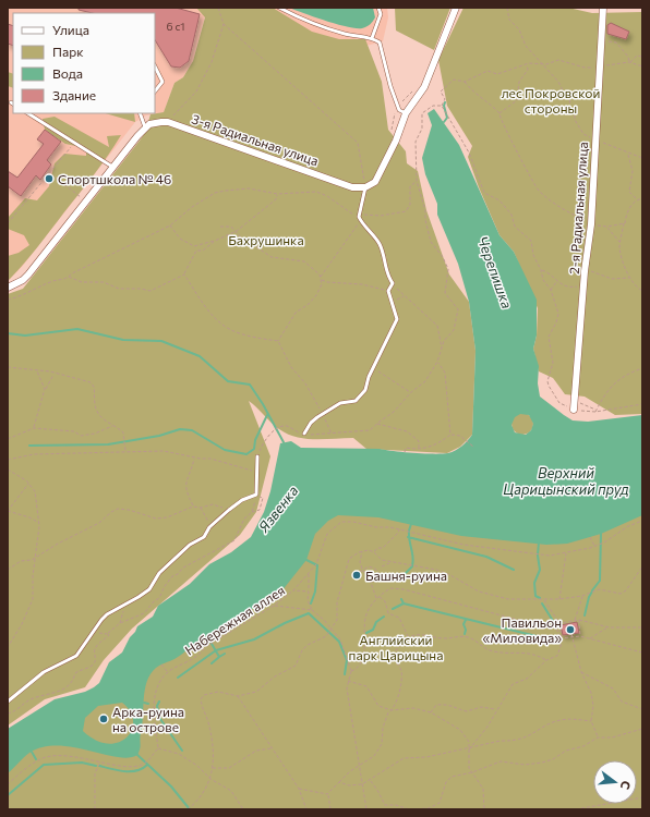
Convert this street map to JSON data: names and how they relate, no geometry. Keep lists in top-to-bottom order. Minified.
{"streets":{"street":["3-я Радиальная улица","2-я Радиальная улица"],"path":["Набережная аллея"]},"water":["Черепишка","Верхний Царицынский пруд","Язвенка"],"parks":["лес Покровской стороны","Бахрушинка","Английский парк Царицына"],"places":["Спортшкола № 46","Башня-руина","Павильон «Миловида»","Арка-руина на острове"],"house_numbers":["6 с1"],"legend":["Улица","Парк","Вода","Здание"],"north":"right"}
